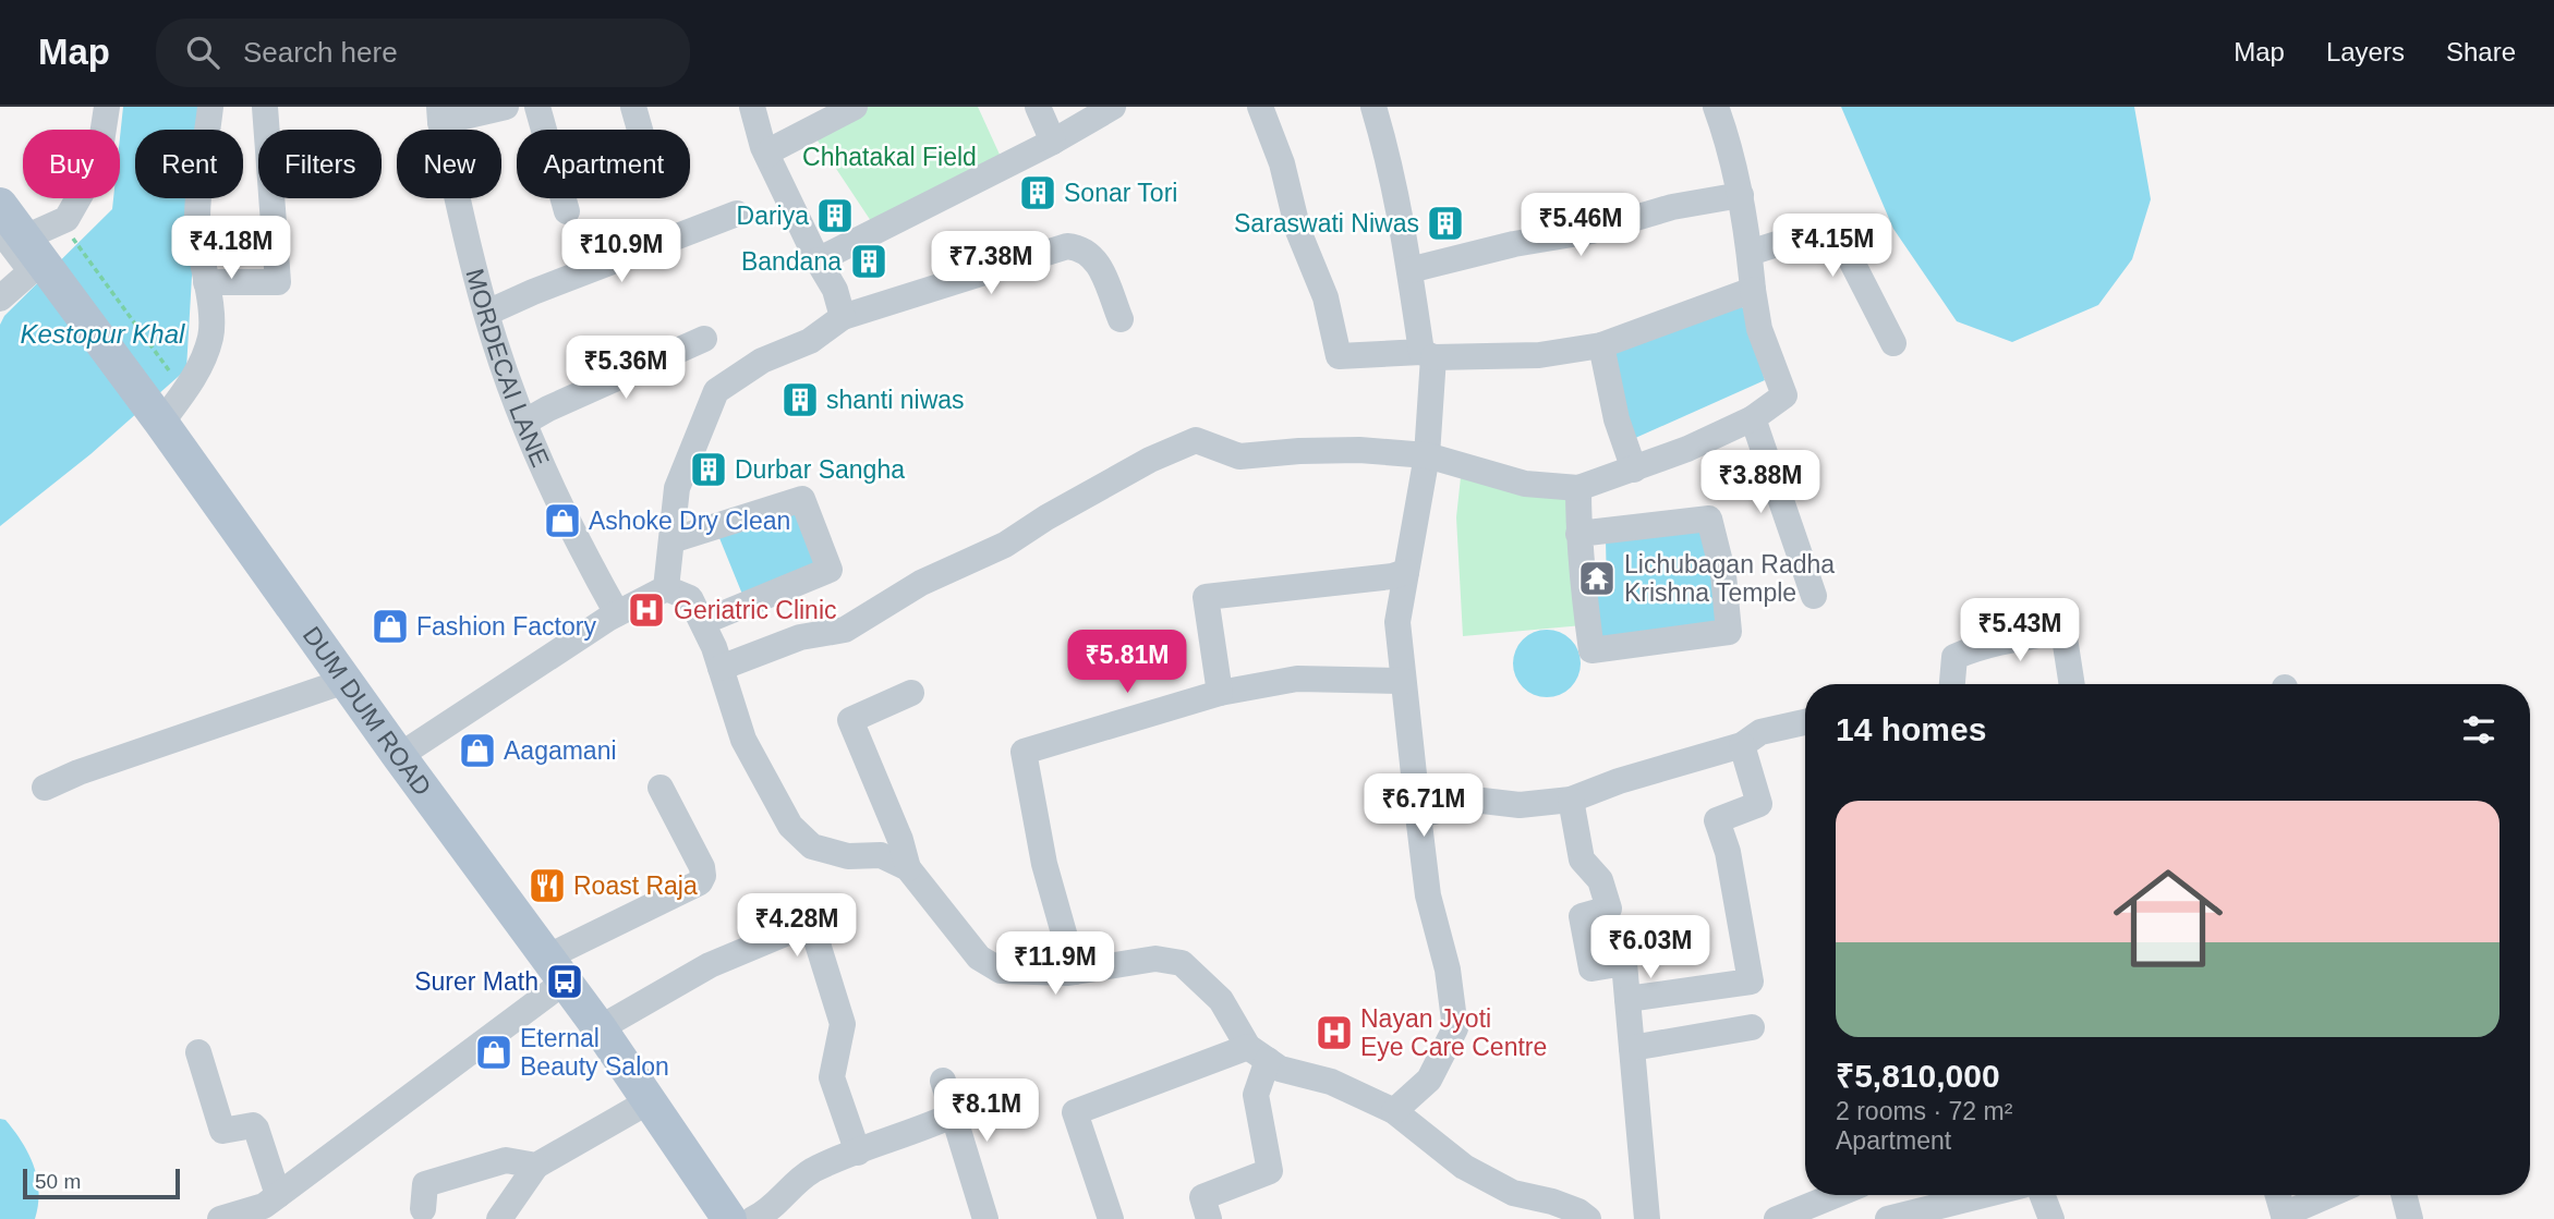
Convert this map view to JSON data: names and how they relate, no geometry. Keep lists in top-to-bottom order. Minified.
{"streets":{"main road":["DUM DUM ROAD"],"street":["MORDECAI LANE"]},"water":["Kestopur Khal"],"parks":["Chhatakal Field"],"places":{"building":["Sonar Tori","Dariya","Saraswati Niwas","Bandana","shanti niwas","Durbar Sangha"],"shop":["Ashoke Dry Clean","Fashion Factory","Aagamani","Eternal Beauty Salon"],"temple":["Lichubagan Radha Krishna Temple"],"hospital":["Geriatric Clinic","Nayan Jyoti Eye Care Centre"],"restaurant":["Roast Raja"],"bus stop":["Surer Math"]},"scale_bar":"50 m","page":{"header":"Map","search":"Search here","nav":["Map","Layers","Share"],"chip":["Buy","Rent","Filters","New","Apartment"],"price":["₹5.46M","₹4.15M","₹4.18M","₹10.9M","₹7.38M","₹5.36M","₹3.88M","₹5.43M","₹5.81M","₹6.71M","₹4.28M","₹6.03M","₹11.9M","₹8.1M"],"heading":"14 homes","list":[{"name":"₹5,810,000","note":"2 rooms · 72 m² · Apartment"}],"scale":"50 m"}}
